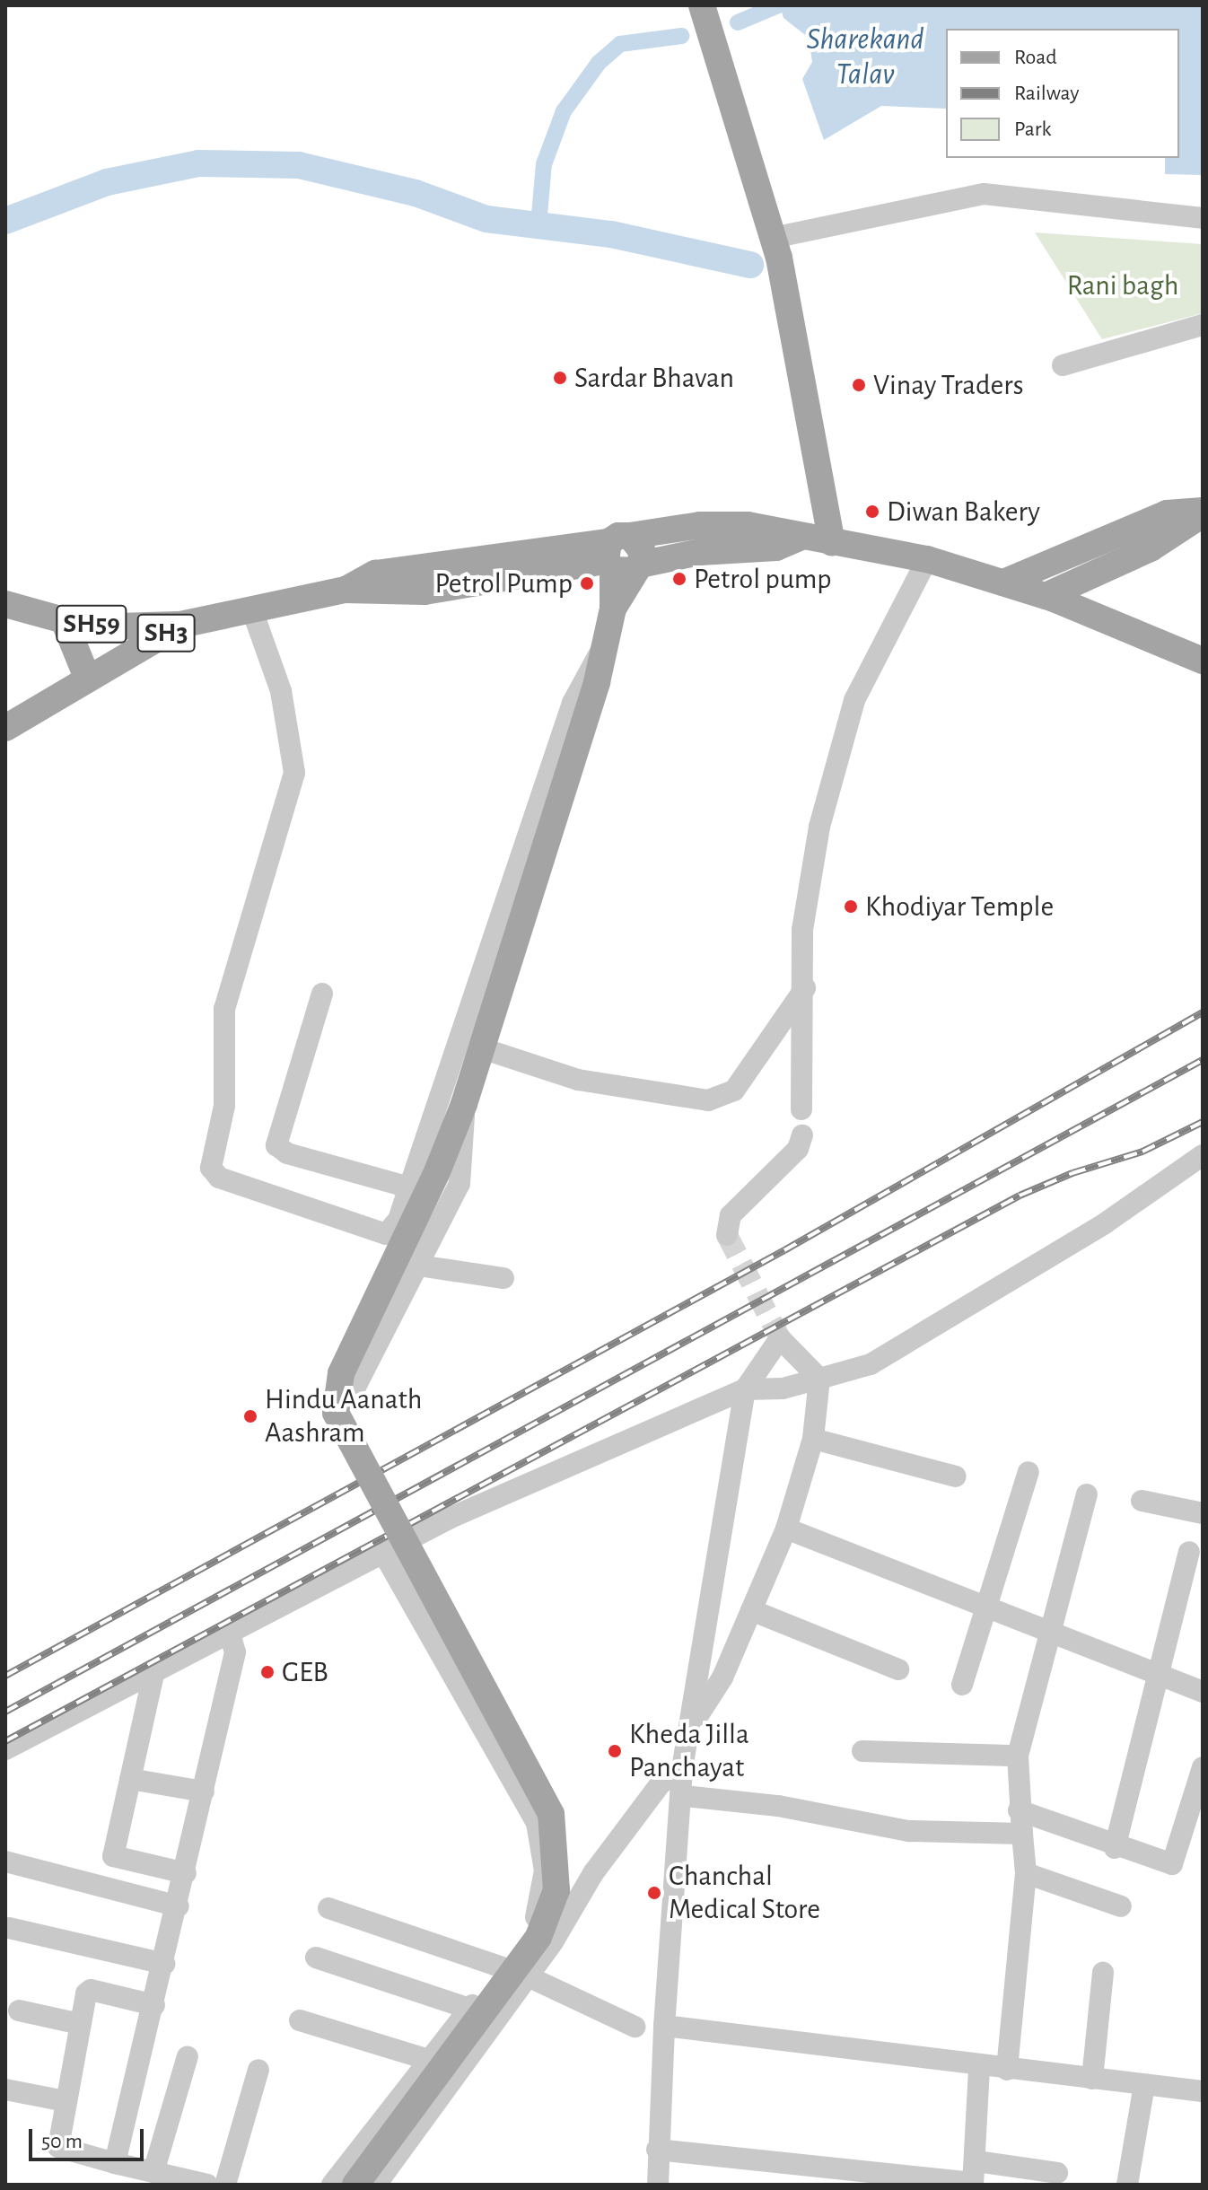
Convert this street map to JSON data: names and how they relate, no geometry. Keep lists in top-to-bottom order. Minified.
{"streets":{"main road":["SH59","SH3"]},"crossings":[["SH59","SH3"]],"water":["Sharekand Talav"],"parks":["Rani bagh"],"places":["Sardar Bhavan","Vinay Traders","Diwan Bakery","Petrol pump","Petrol Pump","Khodiyar Temple","Hindu Aanath Aashram","GEB","Kheda Jilla Panchayat","Chanchal Medical Store"],"legend":["Road","Railway","Park"],"scale_bar":"50 m"}
